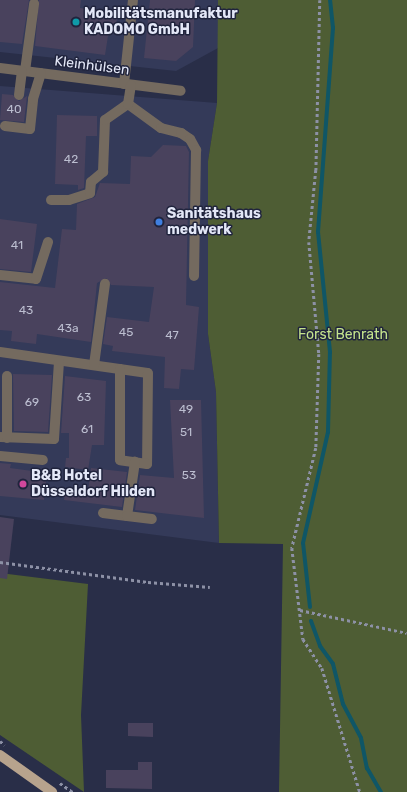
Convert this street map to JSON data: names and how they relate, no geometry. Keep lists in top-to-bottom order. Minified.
{"streets":{"street":["Kleinhülsen"]},"parks":["Forst Benrath"],"places":["Mobilitätsmanufaktur KADOMO GmbH","Sanitätshaus medwerk","B&B Hotel Düsseldorf Hilden"],"house_numbers":["40","42","41","43","43a","45","47","63","69","49","61","51","53"]}
